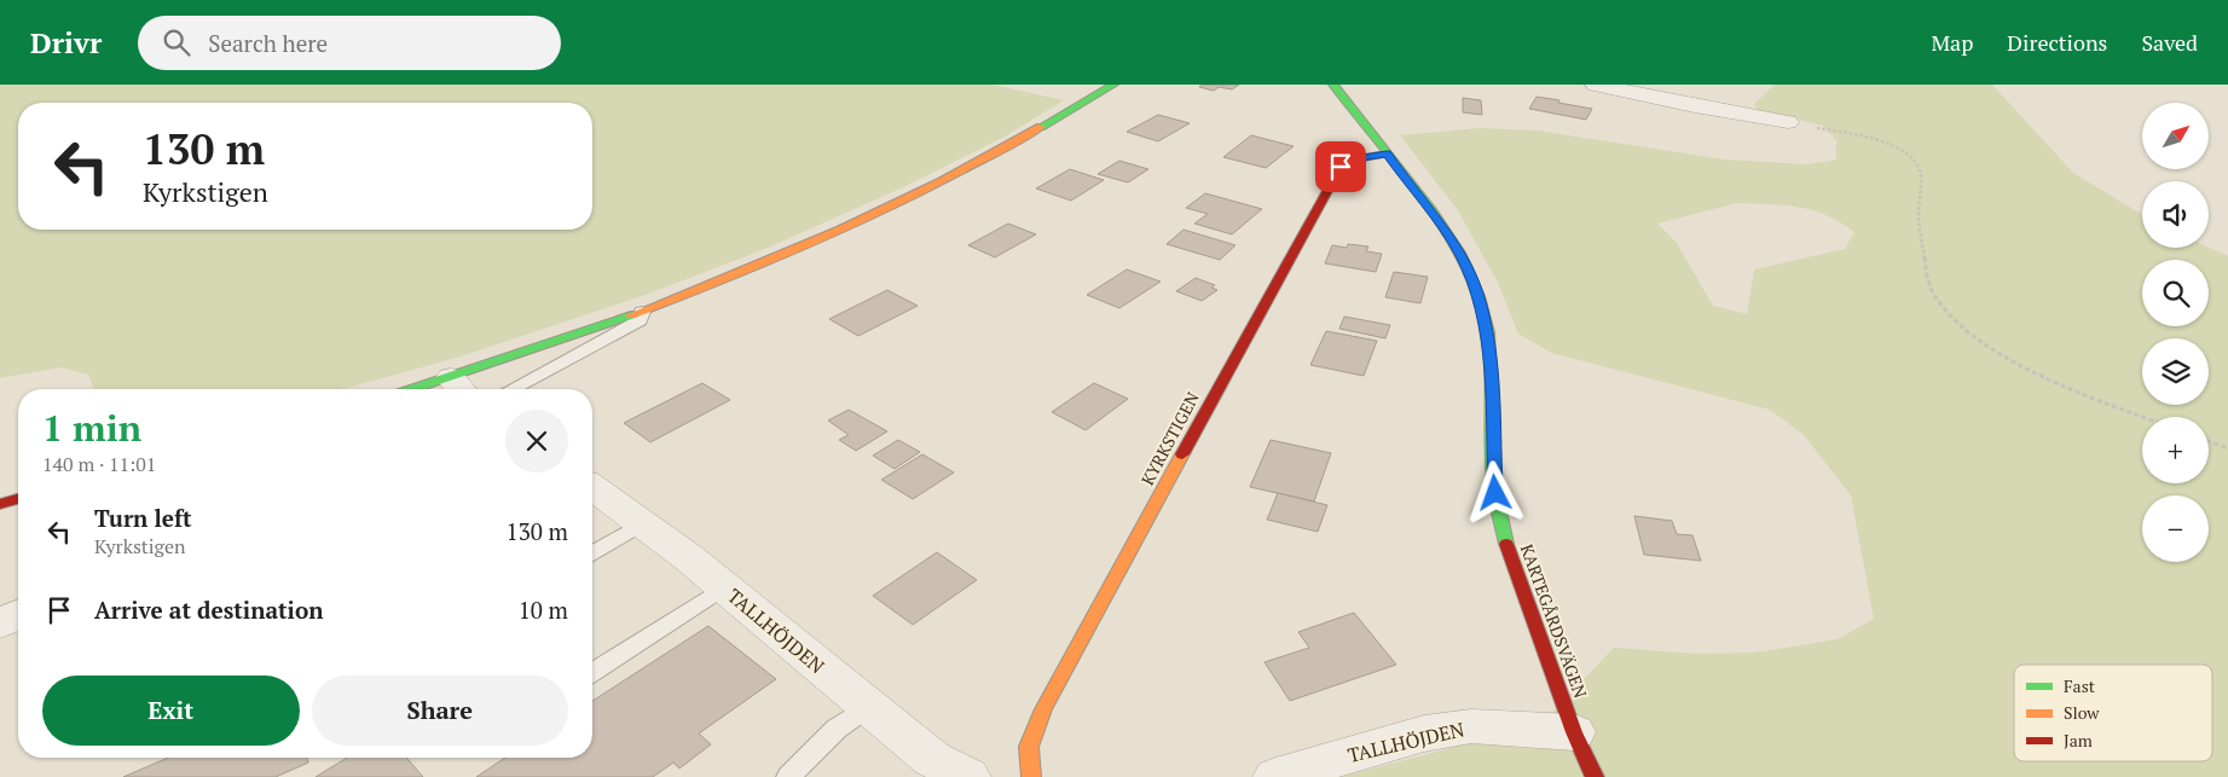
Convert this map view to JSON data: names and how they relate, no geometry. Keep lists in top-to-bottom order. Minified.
{"streets":{"street":["KYRKSTIGEN","KARTEGÅRDSVÄGEN","TALLHÖJDEN"]},"crossings":[["KYRKSTIGEN","KARTEGÅRDSVÄGEN"],["KARTEGÅRDSVÄGEN","TALLHÖJDEN"]],"legend":["Fast","Slow","Jam"],"north":"top right","page":{"header":"Drivr","search":"Search here","nav":["Map","Directions","Saved"],"map_buttons":["+","−"],"turn":["130 m","Kyrkstigen"],"heading":["1 min","140 m · 11:01"],"list":[{"name":"Turn left","note":"Kyrkstigen","value":"130 m"},{"name":"Arrive at destination","value":"10 m"}],"buttons":["Exit","Share"]}}
